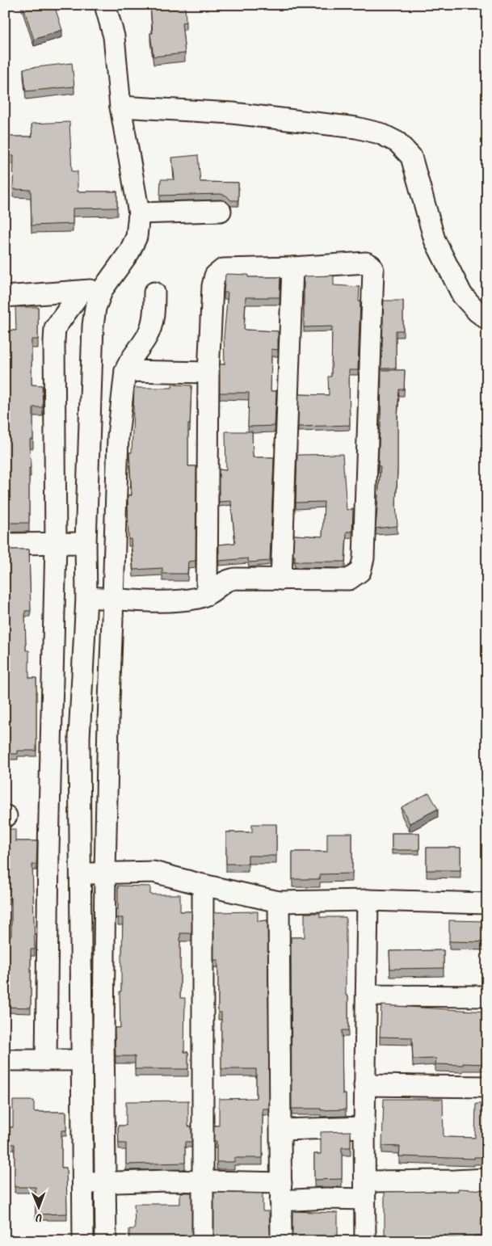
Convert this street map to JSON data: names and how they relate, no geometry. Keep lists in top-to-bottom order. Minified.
{"north":"bottom"}
